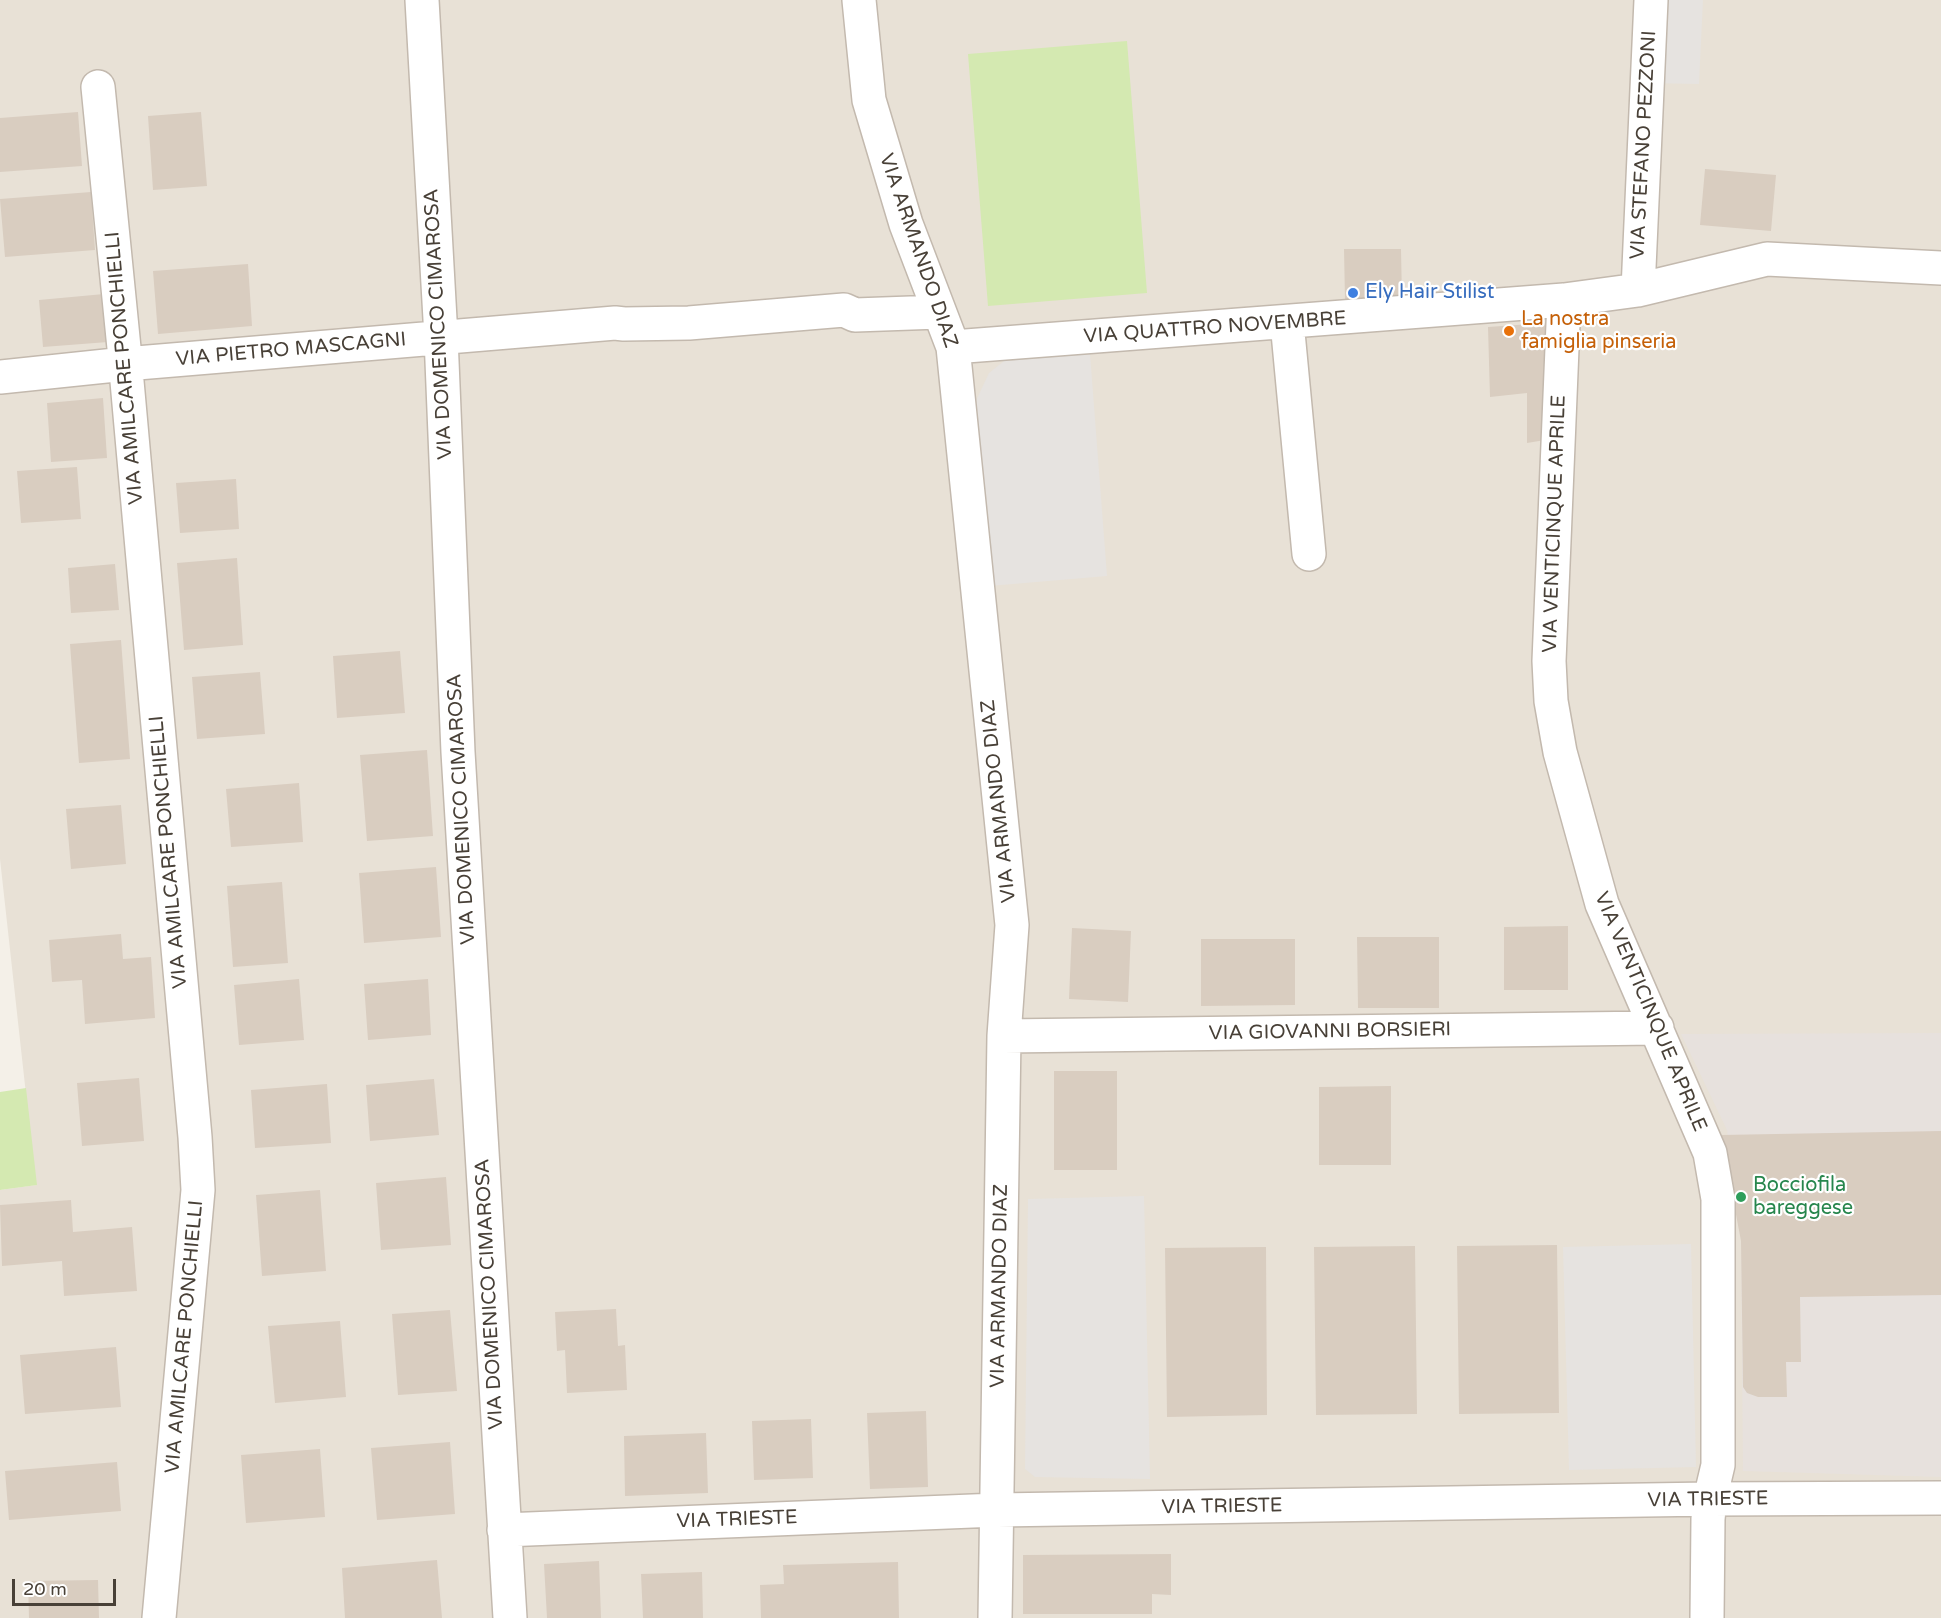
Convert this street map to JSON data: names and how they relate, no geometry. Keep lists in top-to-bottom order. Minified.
{"streets":{"street":["VIA STEFANO PEZZONI","VIA ARMANDO DIAZ","VIA DOMENICO CIMAROSA","VIA QUATTRO NOVEMBRE","VIA PIETRO MASCAGNI","VIA AMILCARE PONCHIELLI","VIA VENTICINQUE APRILE","VIA GIOVANNI BORSIERI","VIA TRIESTE"]},"crossings":[["VIA STEFANO PEZZONI","VIA QUATTRO NOVEMBRE"],["VIA ARMANDO DIAZ","VIA QUATTRO NOVEMBRE"],["VIA ARMANDO DIAZ","VIA PIETRO MASCAGNI"],["VIA ARMANDO DIAZ","VIA GIOVANNI BORSIERI"],["VIA ARMANDO DIAZ","VIA TRIESTE"],["VIA DOMENICO CIMAROSA","VIA PIETRO MASCAGNI"],["VIA DOMENICO CIMAROSA","VIA TRIESTE"],["VIA QUATTRO NOVEMBRE","VIA VENTICINQUE APRILE"],["VIA PIETRO MASCAGNI","VIA AMILCARE PONCHIELLI"],["VIA VENTICINQUE APRILE","VIA GIOVANNI BORSIERI"],["VIA VENTICINQUE APRILE","VIA TRIESTE"]],"places":["Ely Hair Stilist","La nostra famiglia pinseria","Bocciofila bareggese"],"scale_bar":"20 m"}
